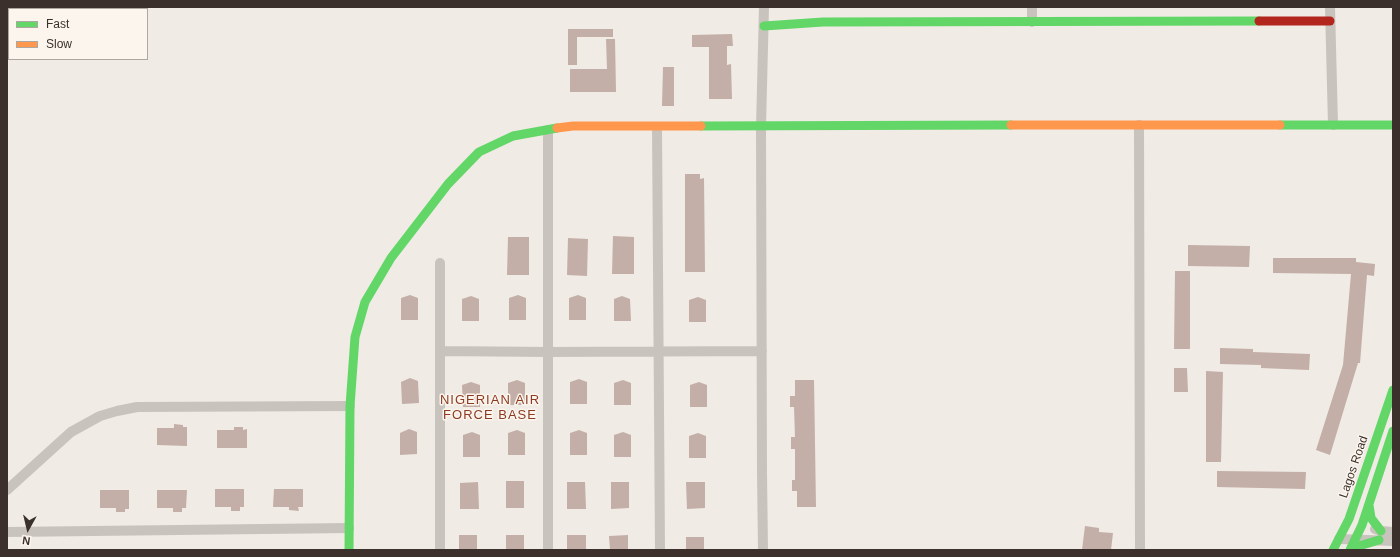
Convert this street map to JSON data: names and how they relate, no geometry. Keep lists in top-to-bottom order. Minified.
{"streets":{"street":["Lagos Road"]},"districts":["NIGERIAN AIR FORCE BASE"],"legend":["Fast","Slow"],"north":"bottom"}
